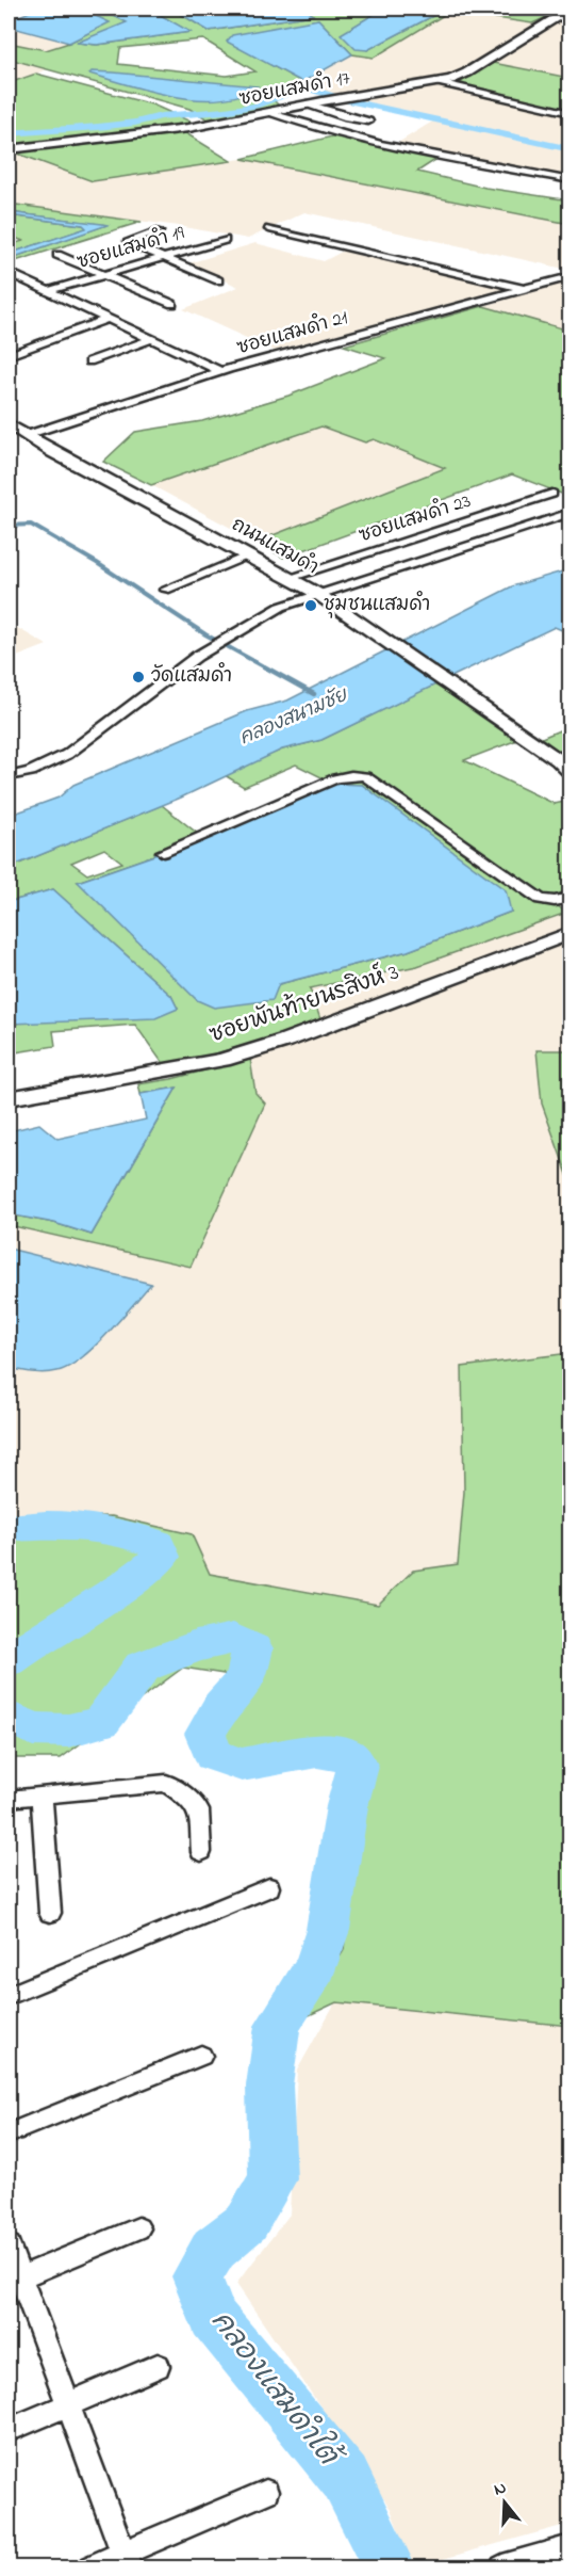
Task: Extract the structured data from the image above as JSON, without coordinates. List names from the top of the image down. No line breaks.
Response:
{"streets":{"street":["ซอยแสมดำ 17","ซอยแสมดำ 19","ซอยแสมดำ 21","ซอยแสมดำ 23","ถนนแสมดำ","ซอยพันท้ายนรสิงห์ 3"]},"crossings":[["ซอยแสมดำ 21","ถนนแสมดำ"],["ซอยแสมดำ 23","ถนนแสมดำ"]],"water":["คลองสนามชัย","คลองแสมดำใต้"],"places":["ชุมชนแสมดำ","วัดแสมดำ"],"north":"top"}
